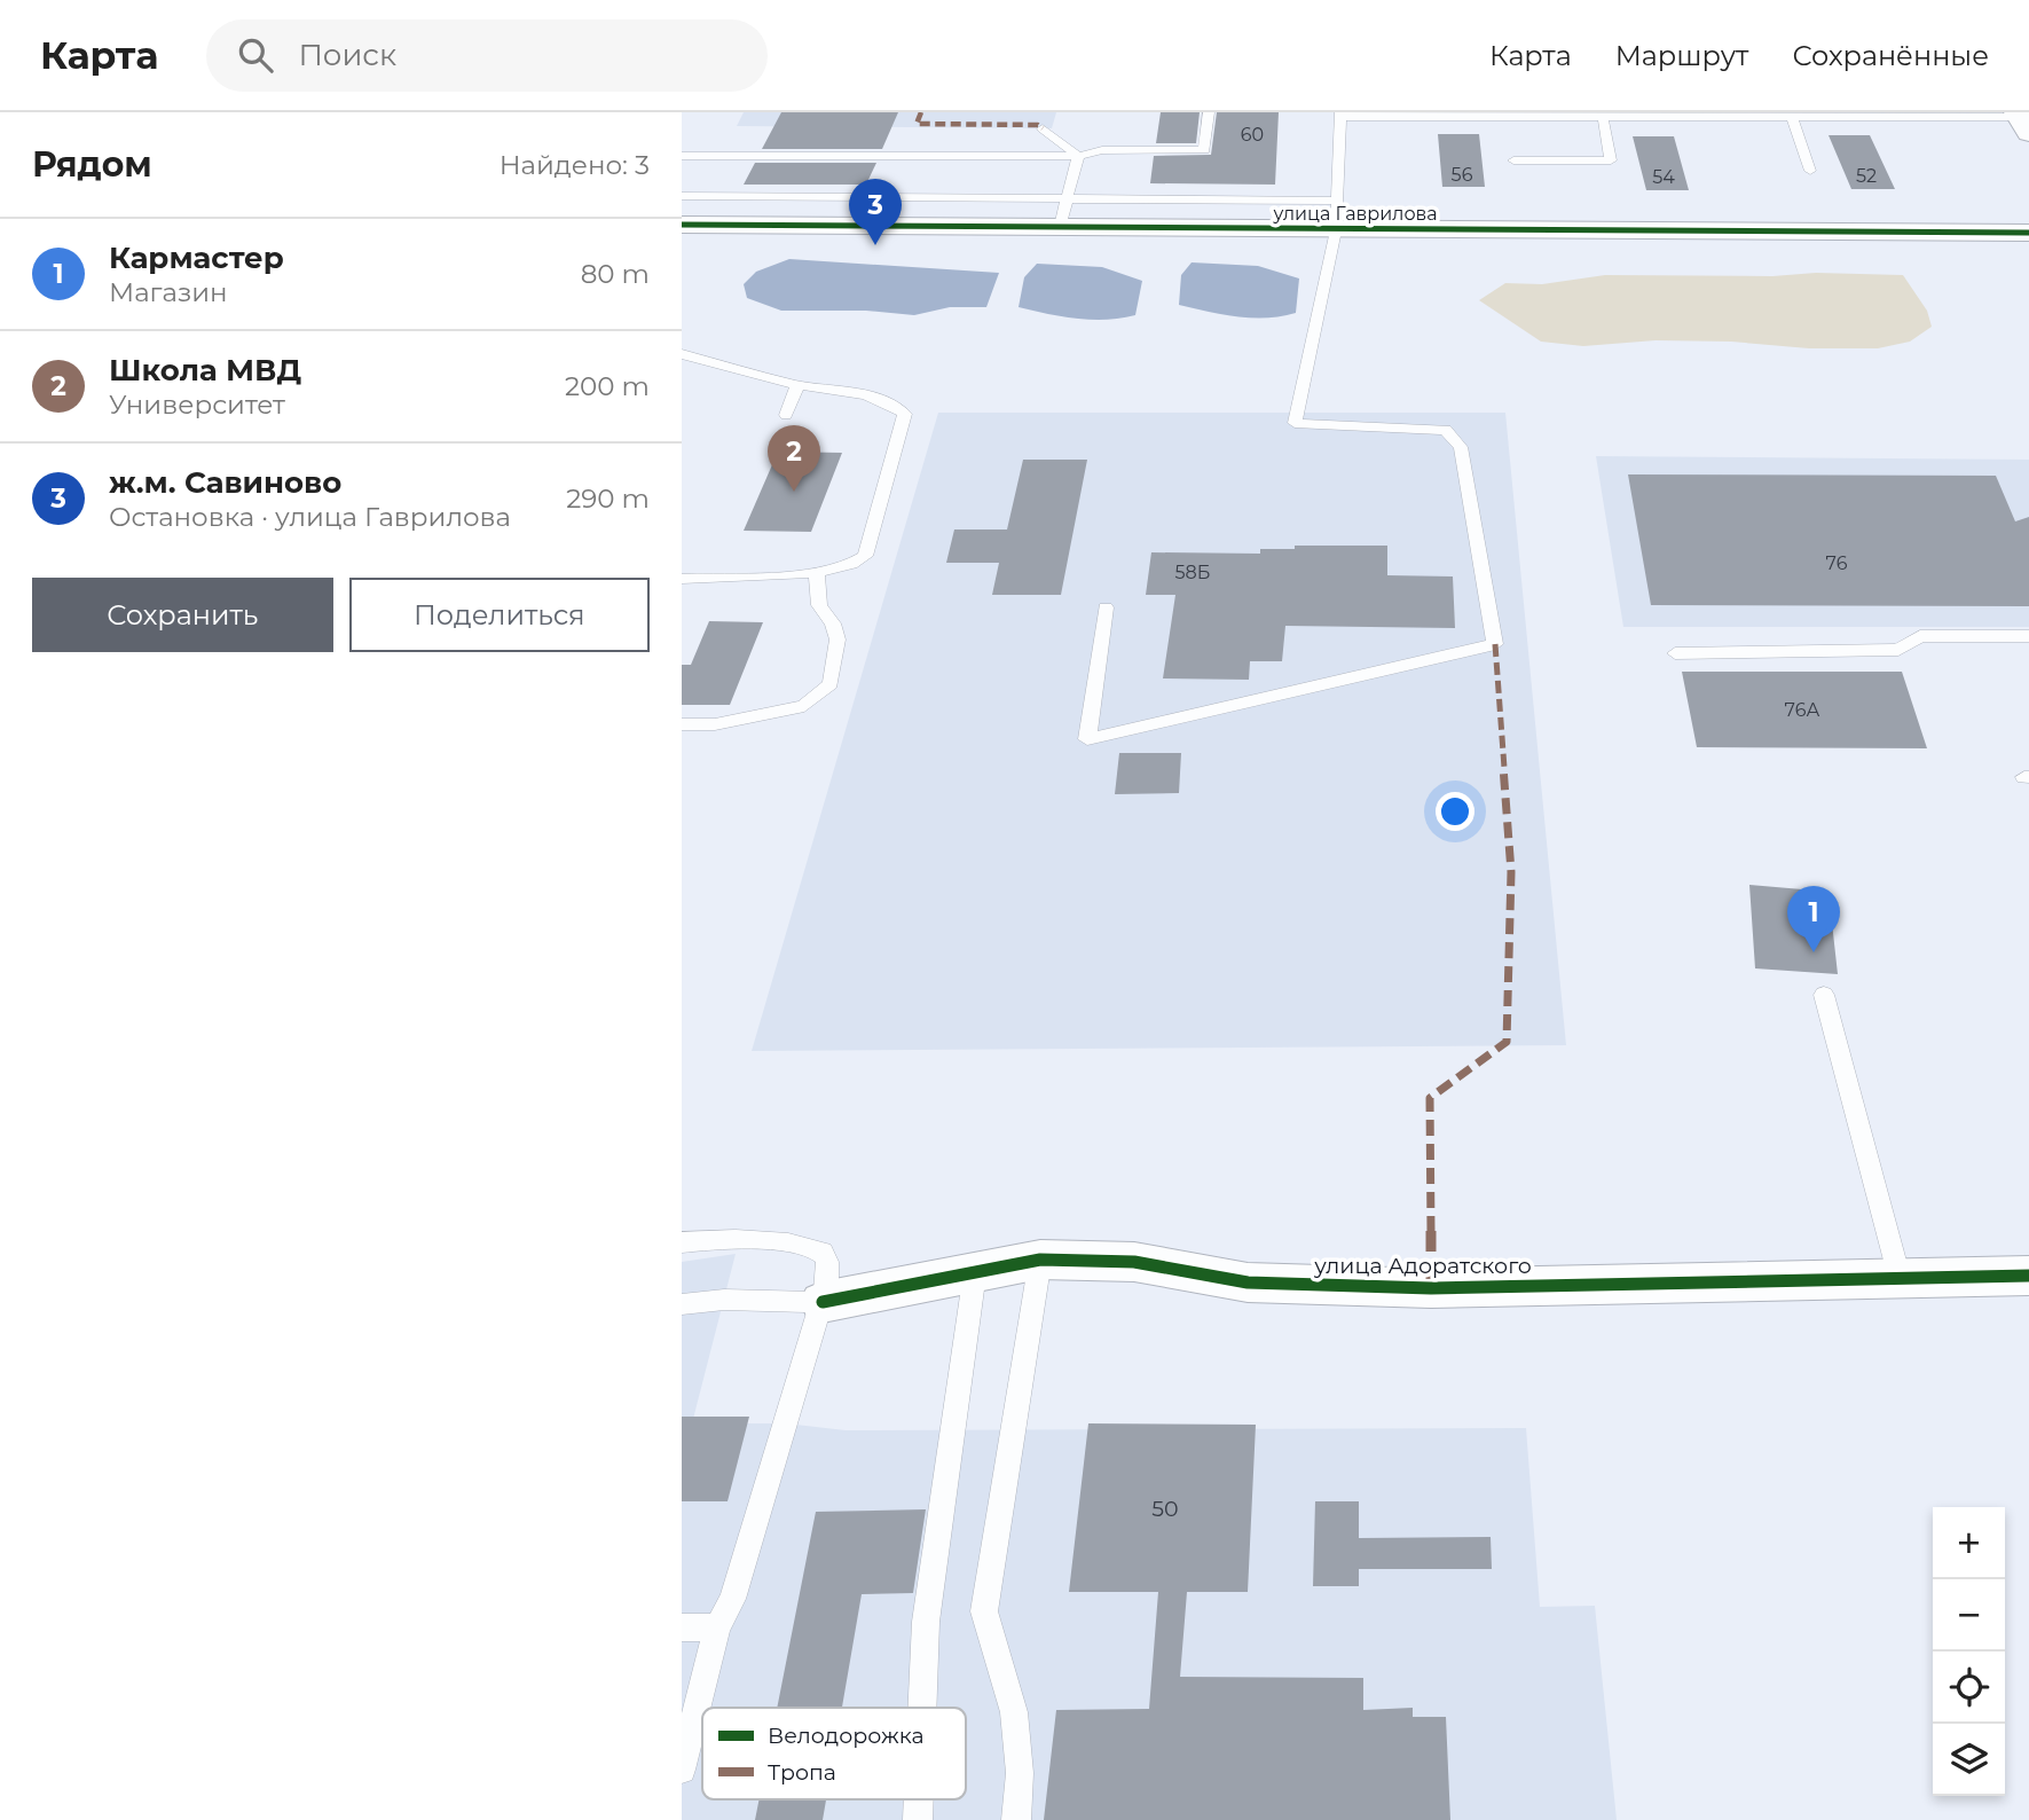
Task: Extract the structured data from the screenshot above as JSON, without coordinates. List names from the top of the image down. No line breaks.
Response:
{"streets":{"street":["улица Гаврилова","улица Адоратского"]},"house_numbers":["60","56","52","54","76","58Б","76А","50"],"legend":["Велодорожка","Тропа"],"page":{"header":"Карта","search":"Поиск","nav":["Карта","Маршрут","Сохранённые"],"heading":["Рядом","Найдено: 3"],"pins":["3","2","1"],"list":[{"mark":"1","name":"Кармастер","note":"Магазин","value":"80 m"},{"mark":"2","name":"Школа МВД","note":"Университет","value":"200 m"},{"mark":"3","name":"ж.м. Савиново","note":"Остановка · улица Гаврилова","value":"290 m"}],"buttons":["Сохранить","Поделиться"],"map_buttons":["+","−"]}}
